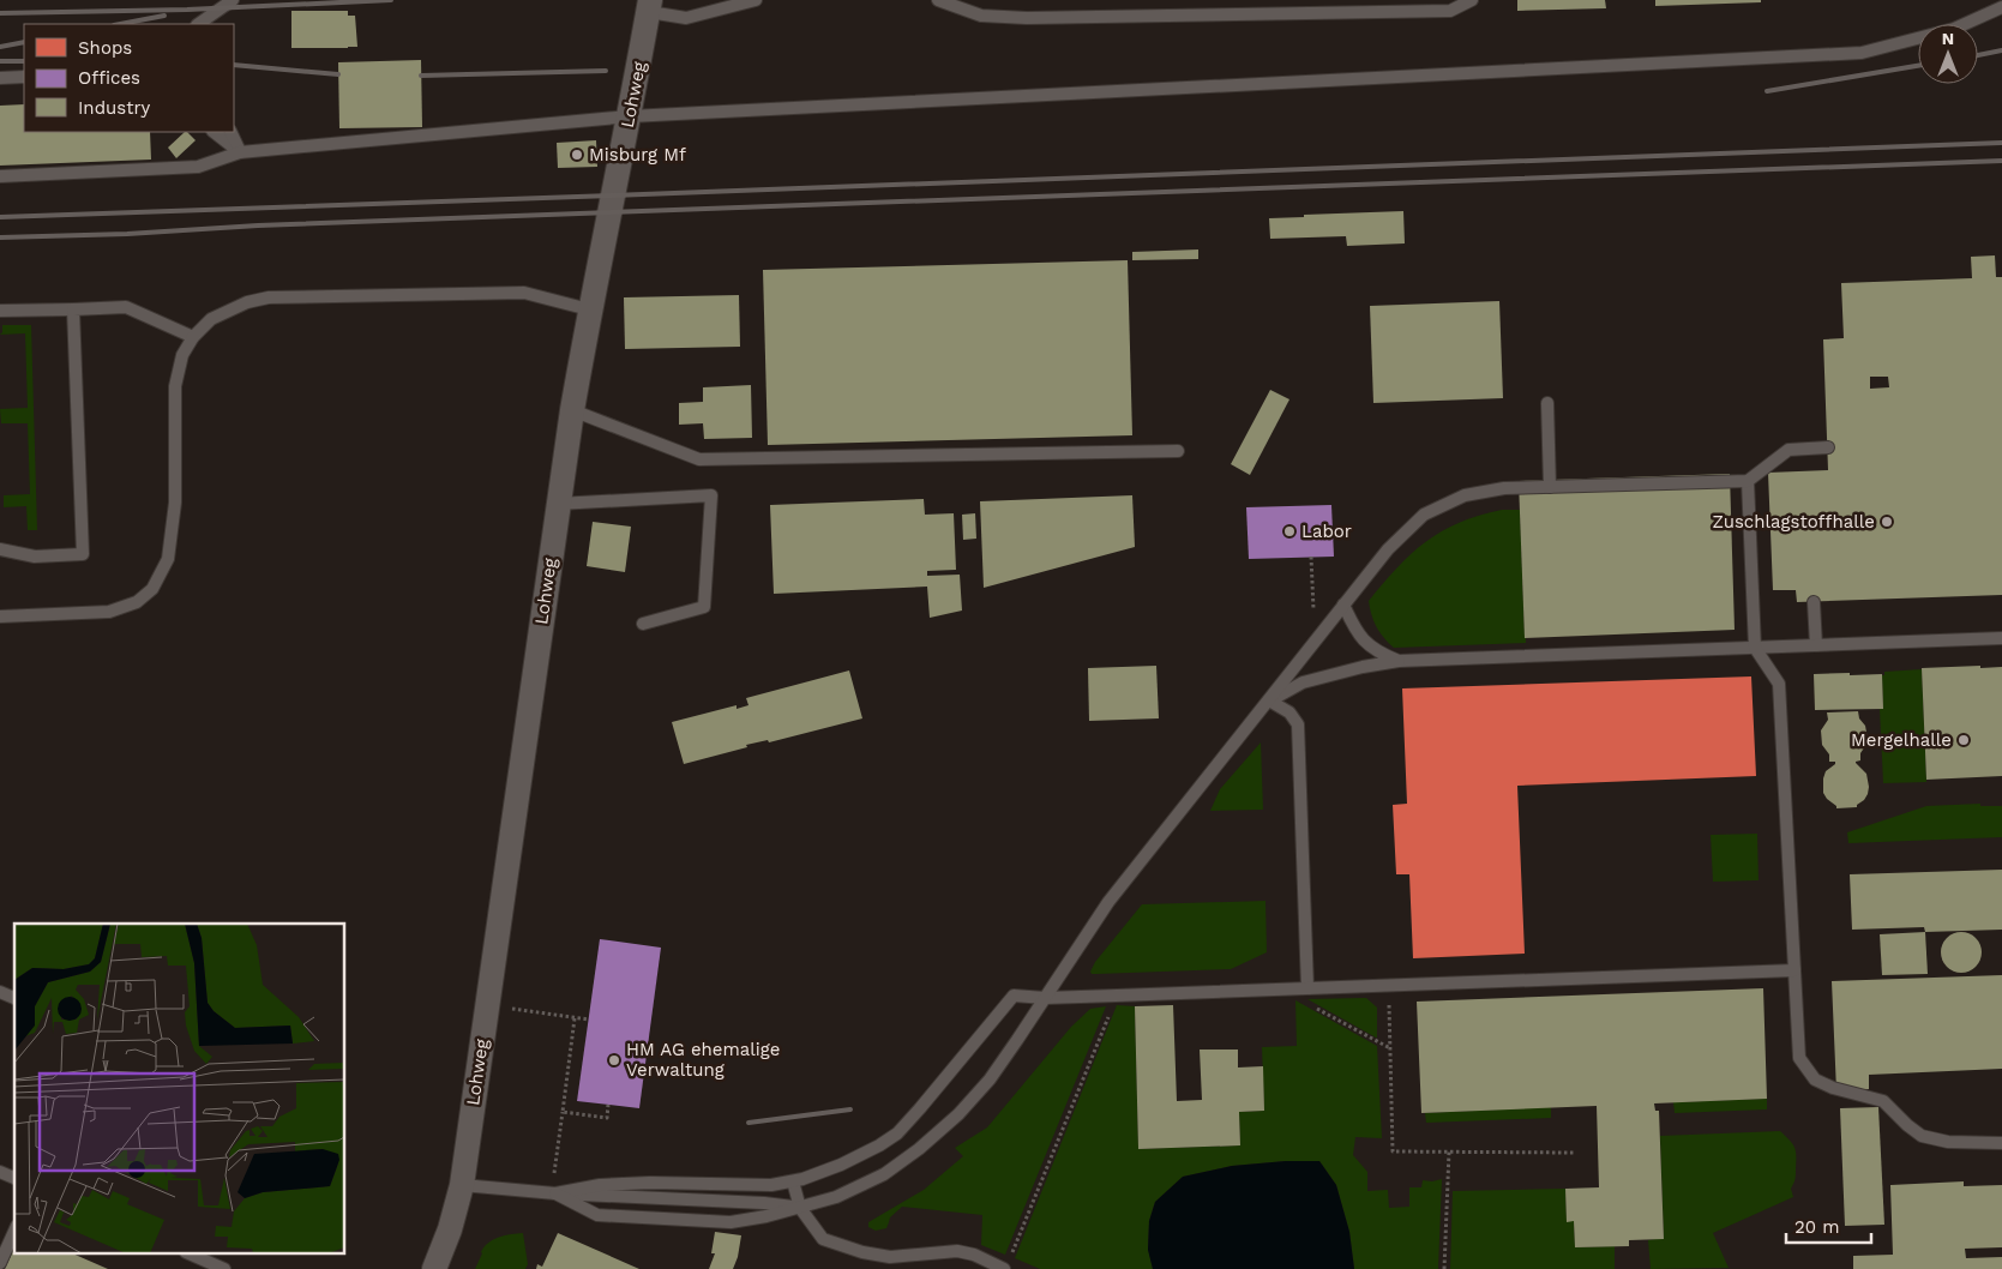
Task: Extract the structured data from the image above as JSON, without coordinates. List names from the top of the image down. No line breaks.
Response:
{"streets":{"street":["Lohweg"]},"places":["Misburg Mf","Zuschlagstoffhalle","Labor","Mergelhalle","HM AG ehemalige Verwaltung"],"legend":["Shops","Offices","Industry"],"scale_bar":"20 m","north":"top"}
